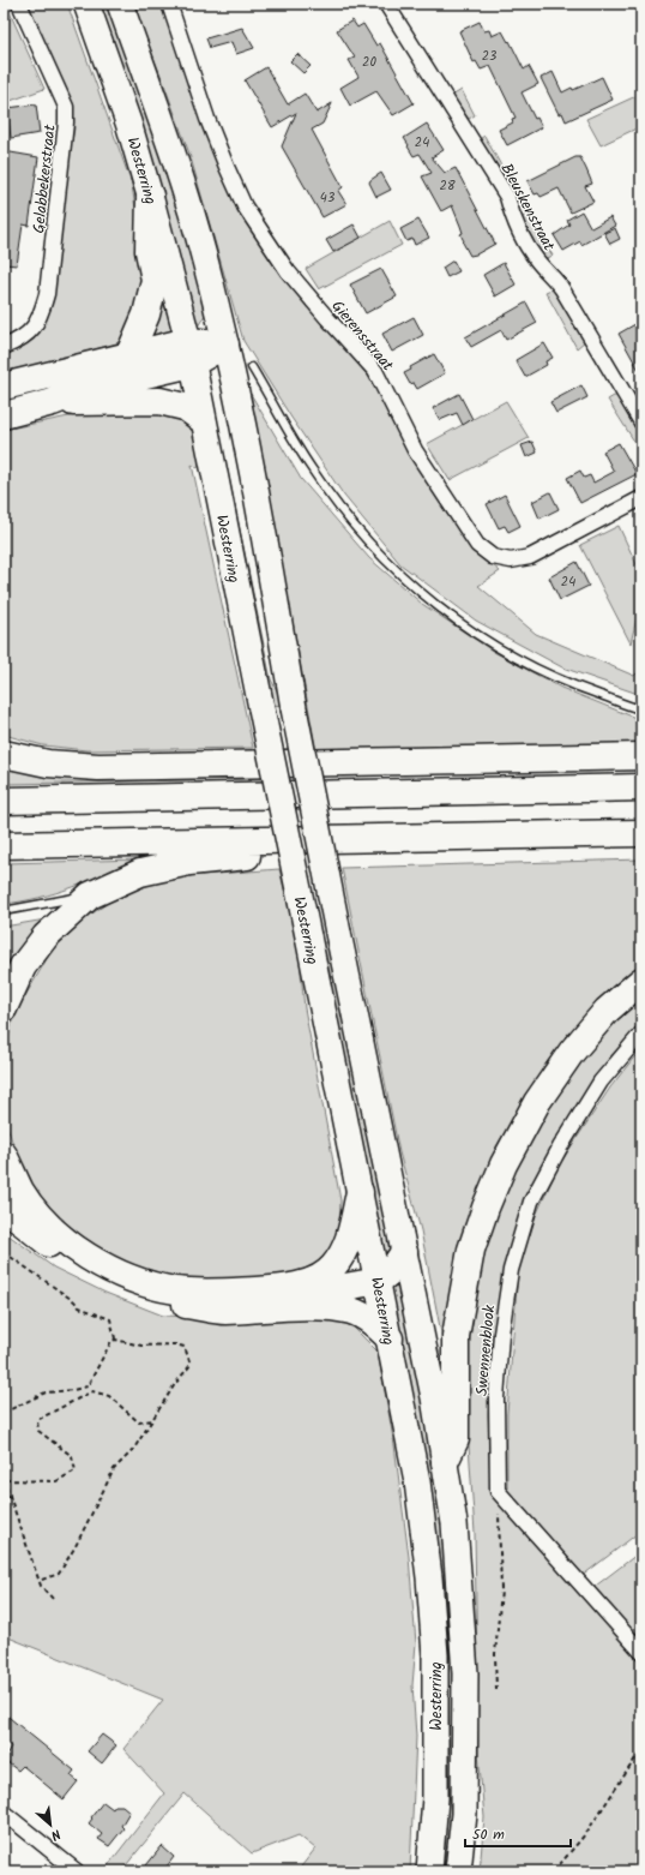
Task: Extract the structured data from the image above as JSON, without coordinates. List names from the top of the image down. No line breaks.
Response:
{"streets":{"highway":["Westerring"],"street":["Gelabbekerstraat","Bleuskenstraat","Gierensstraat","Swennenblook"]},"house_numbers":["23","20","24","28","43","24"],"scale_bar":"50 m","north":"bottom right"}
